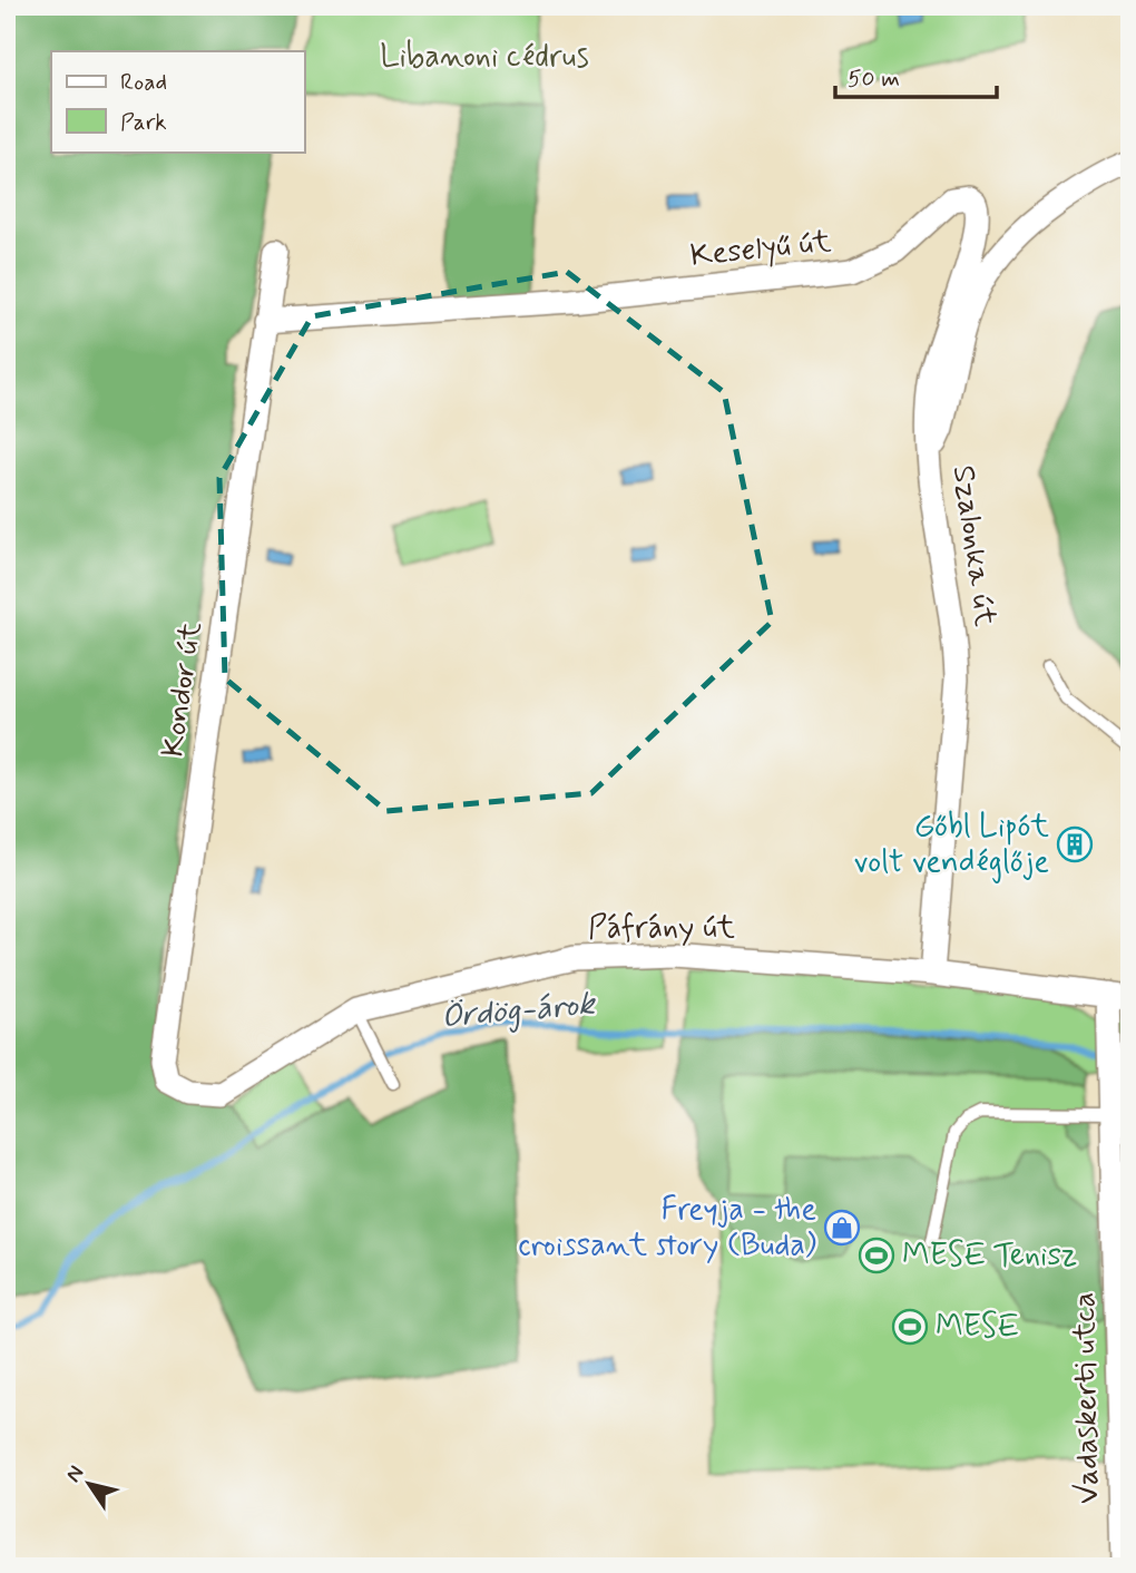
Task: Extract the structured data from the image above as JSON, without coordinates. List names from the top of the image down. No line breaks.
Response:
{"streets":{"street":["Keselyű út","Szalonka út","Kondor út","Páfrány út","Vadaskerti utca"]},"crossings":[["Keselyű út","Szalonka út"],["Keselyű út","Kondor út"],["Szalonka út","Páfrány út"],["Kondor út","Páfrány út"],["Páfrány út","Vadaskerti utca"]],"water":["Ördög-árok"],"parks":["Libanoni cédrus"],"places":{"building":["Gőbl Lipót volt vendéglője"],"shop":["Freyja - the croissant story (Buda)"],"sports":["MESE Tenisz","MESE"]},"legend":["Road","Park"],"scale_bar":"50 m","north":"top left"}
